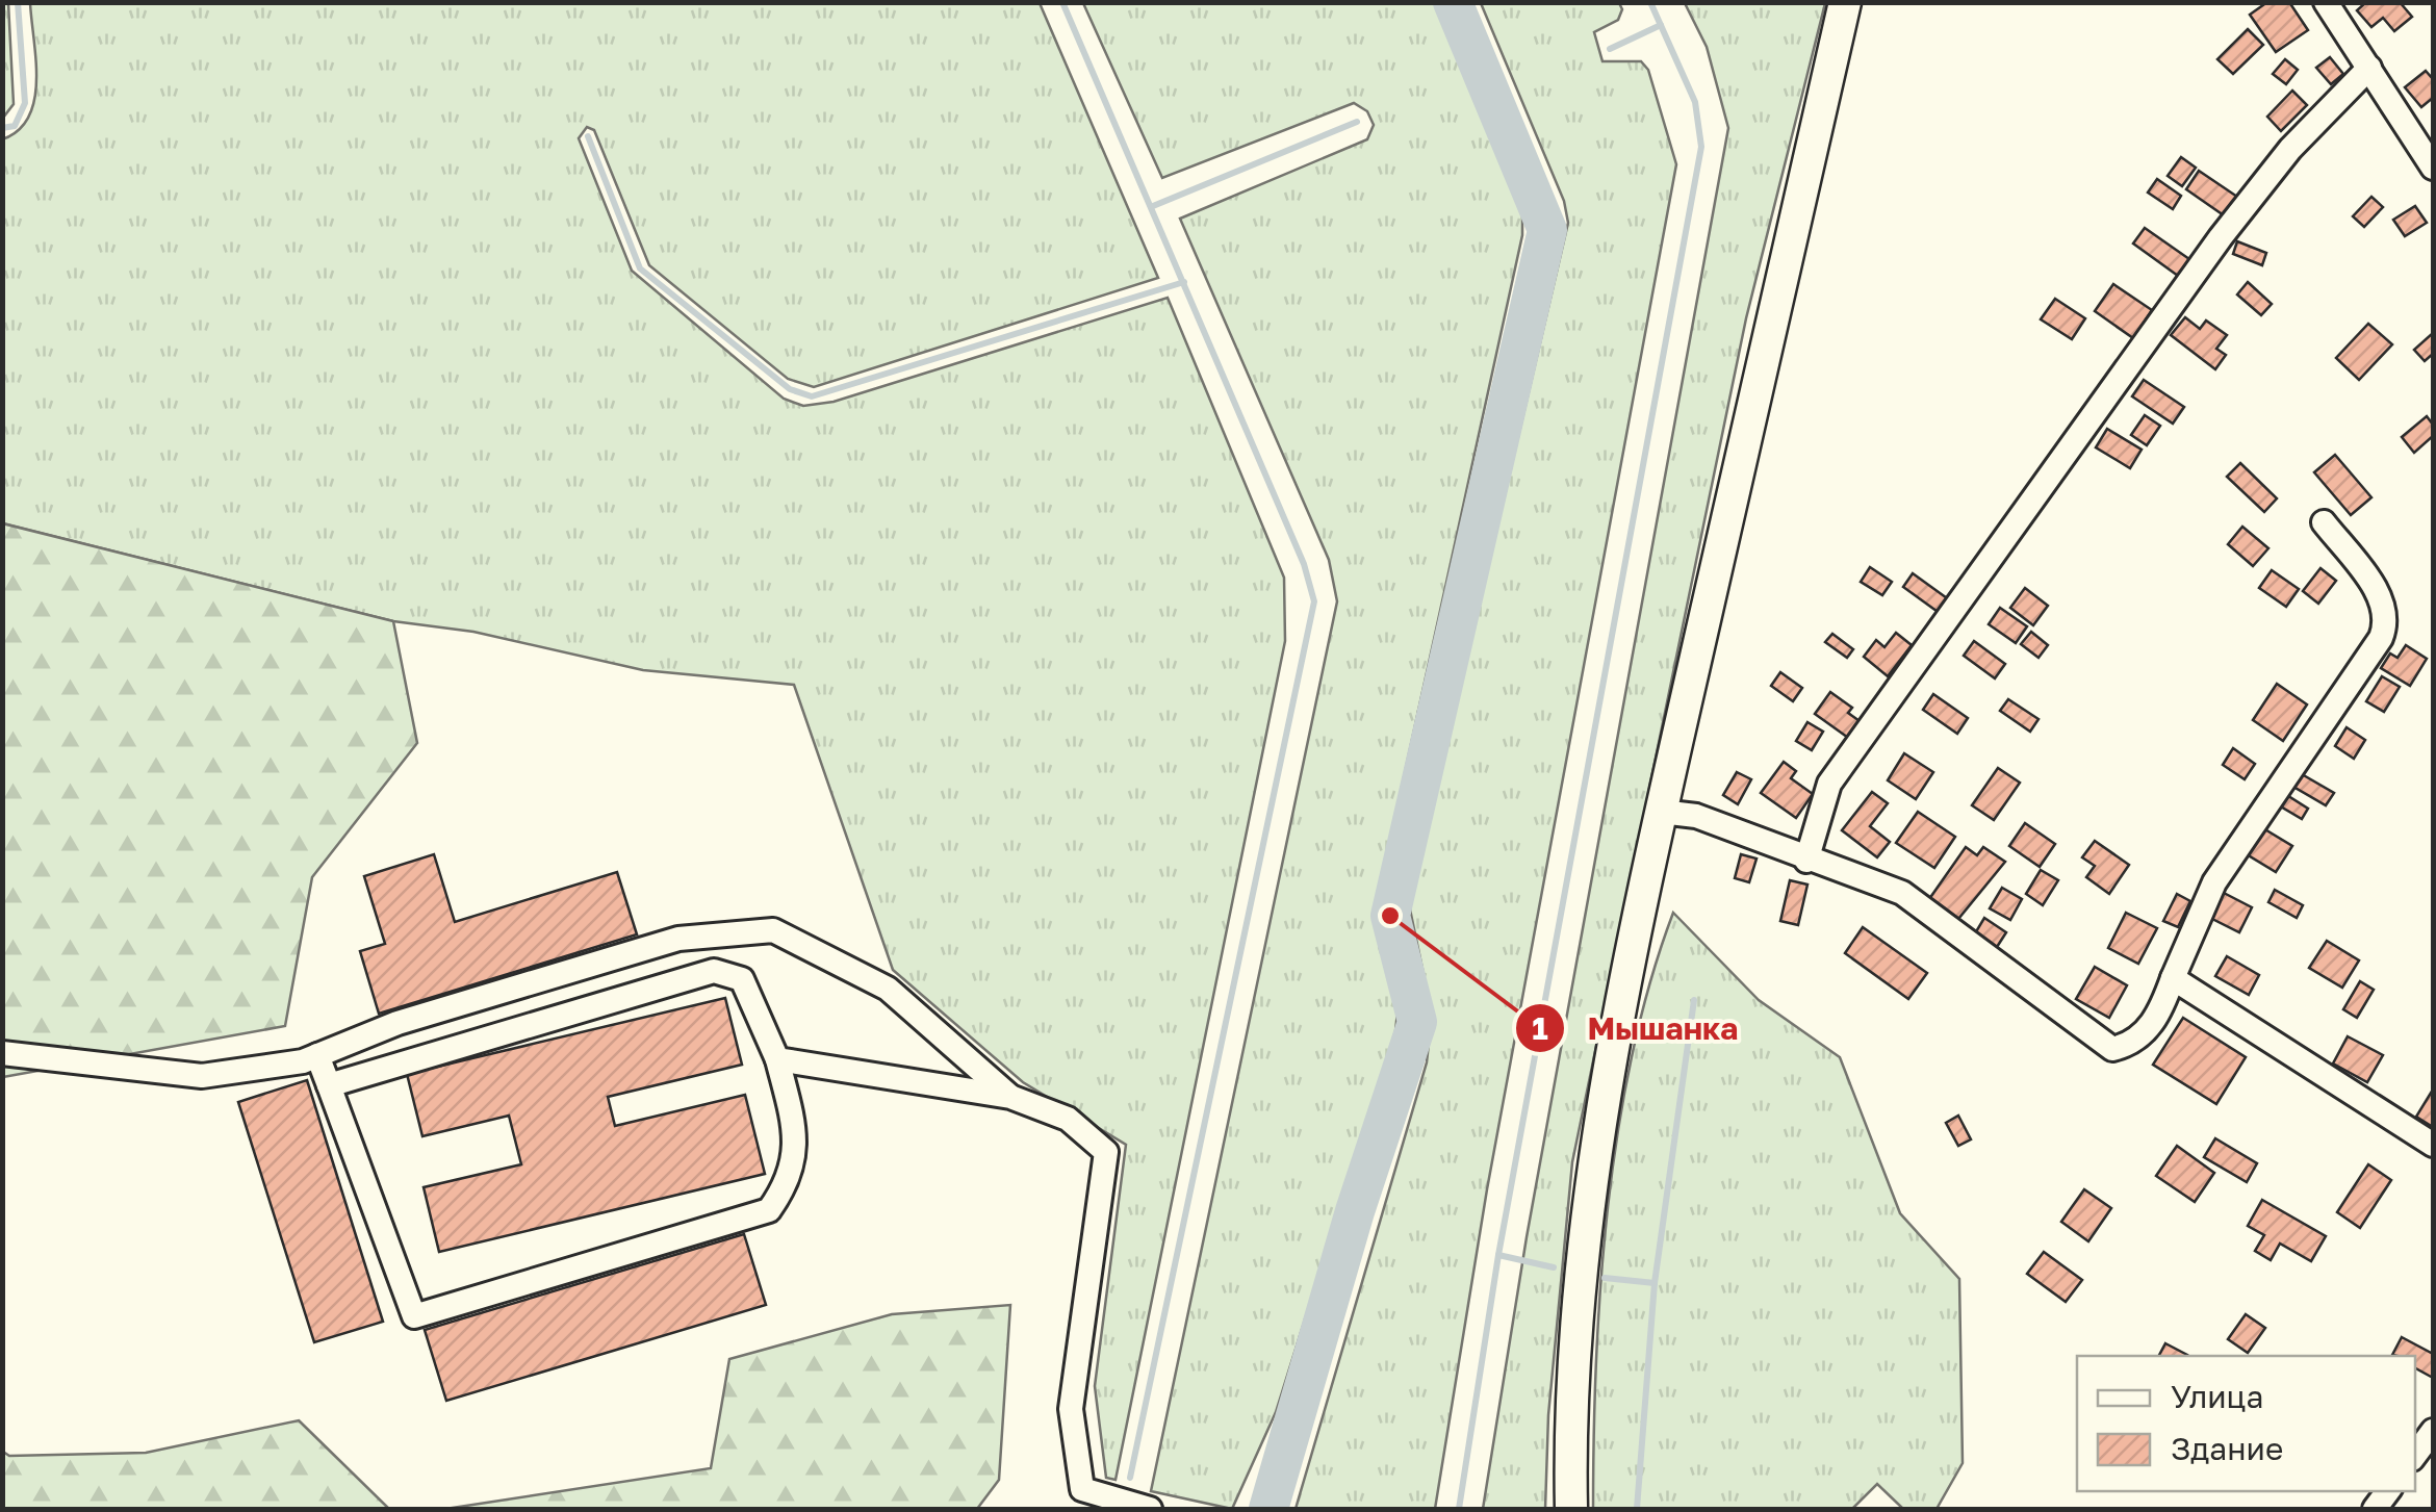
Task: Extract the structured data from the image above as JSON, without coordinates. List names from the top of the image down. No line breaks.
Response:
{"places":["Мышанка"],"legend":["Улица","Здание"]}
